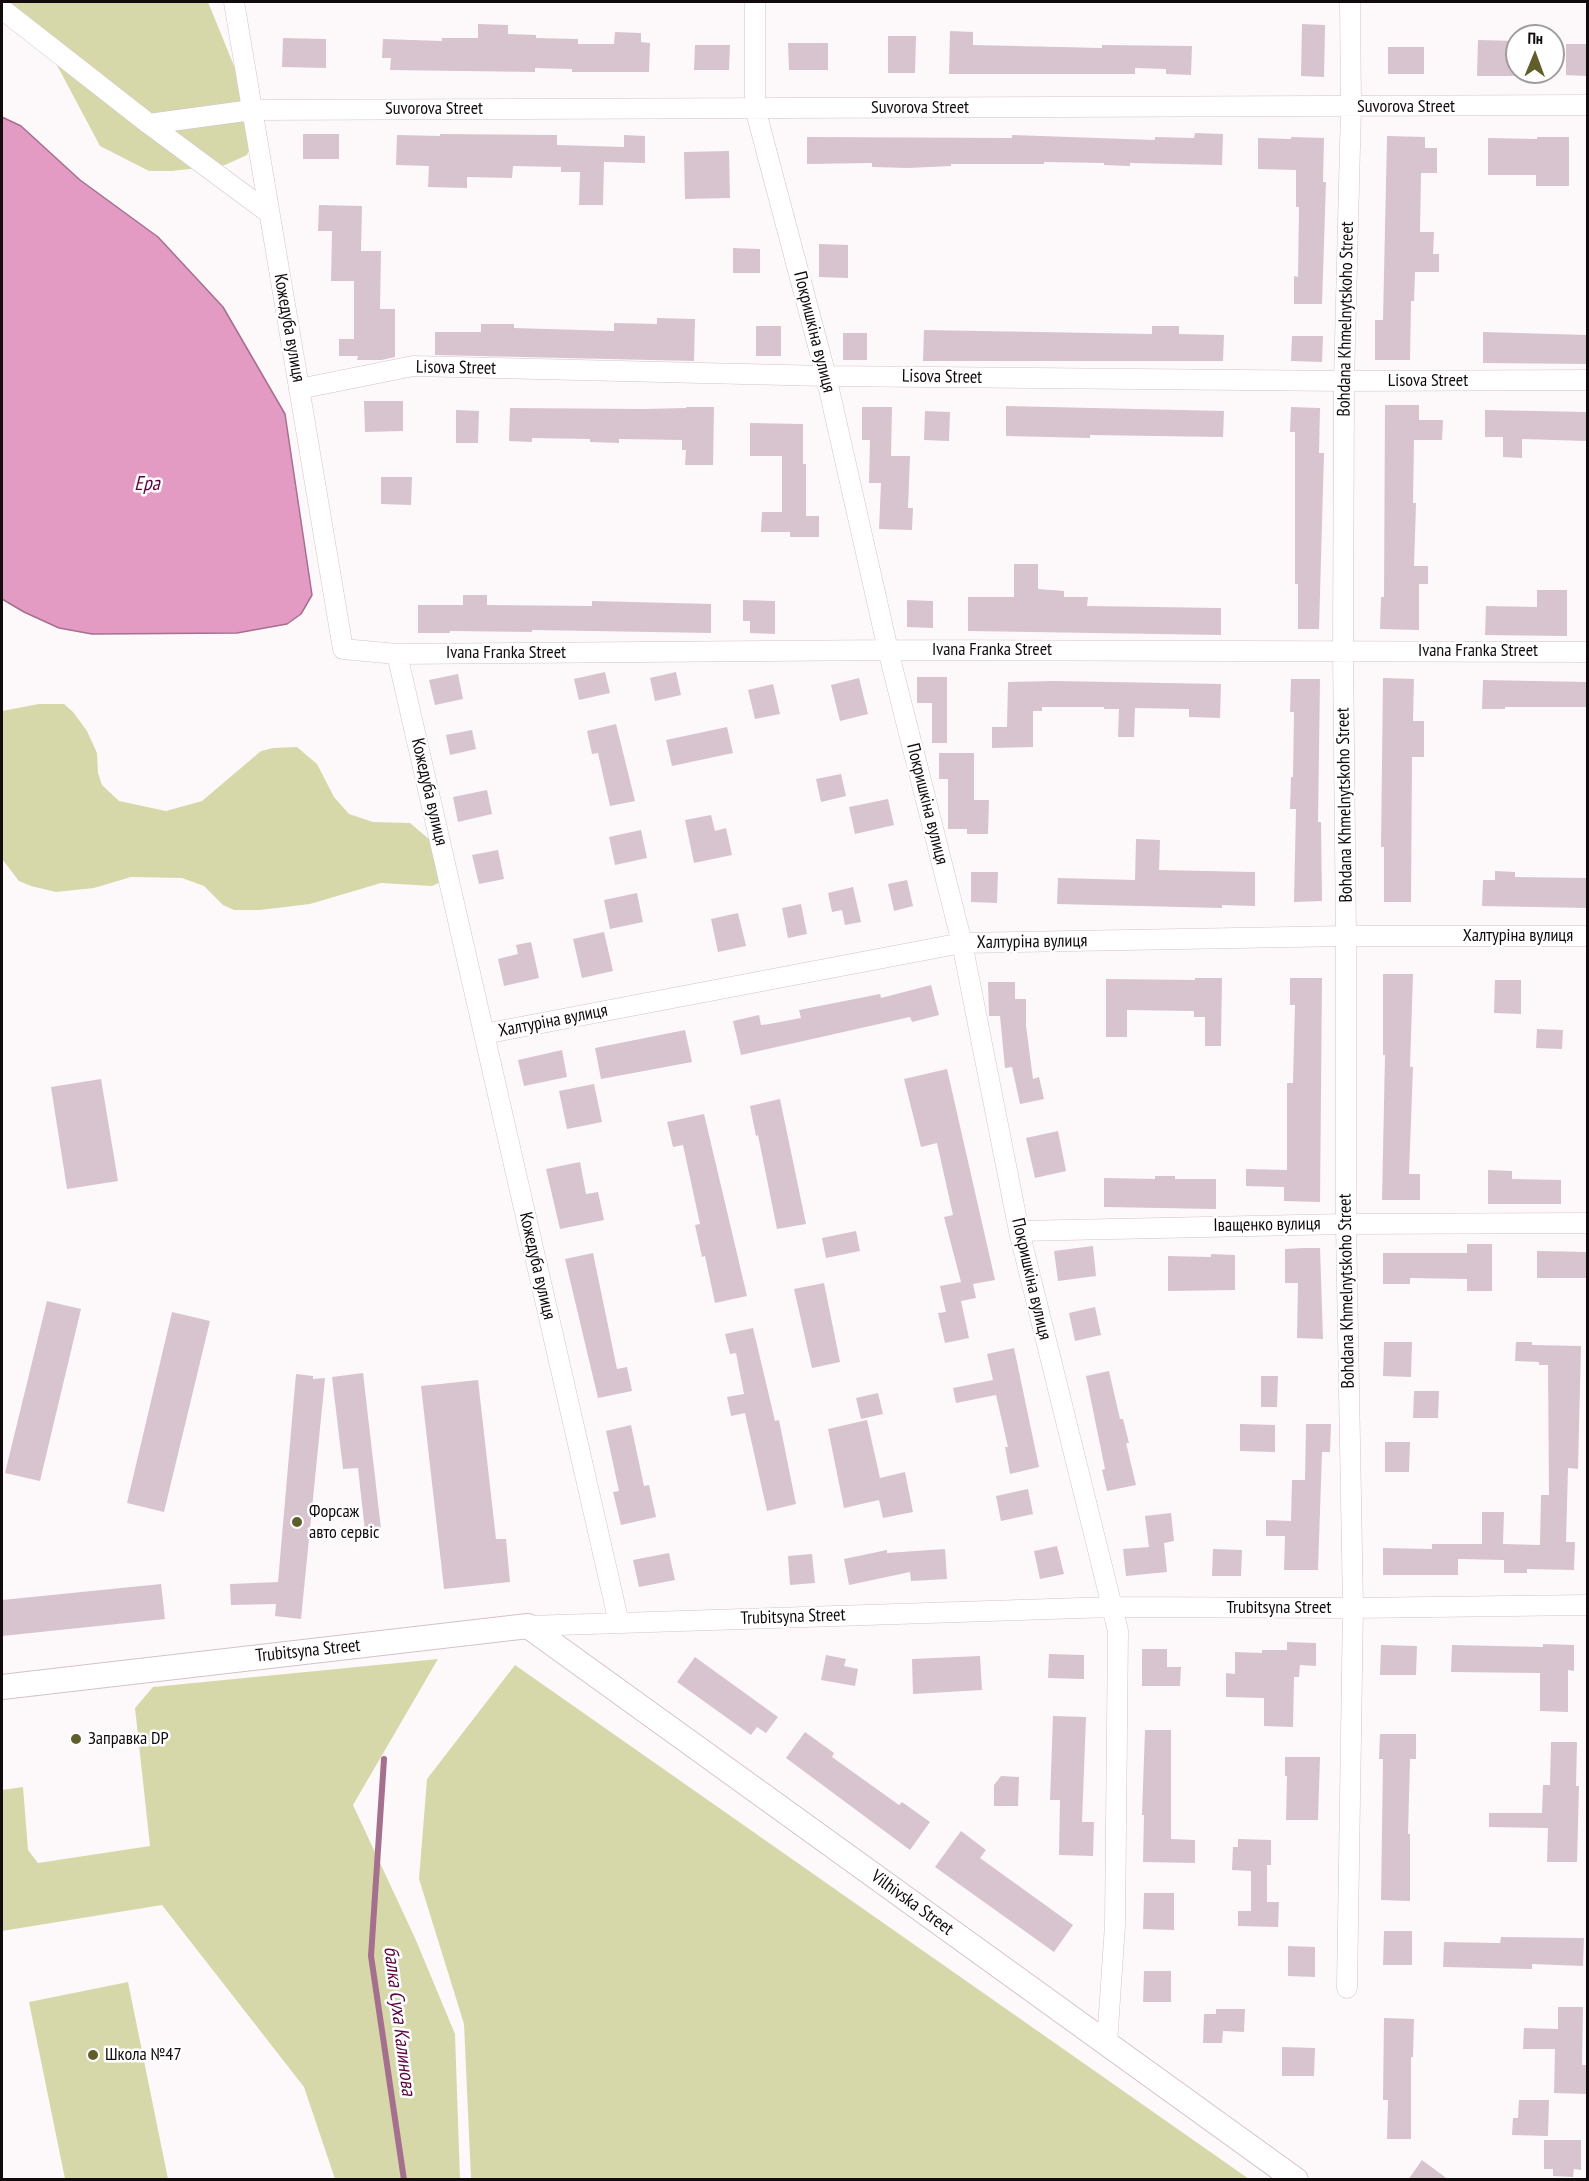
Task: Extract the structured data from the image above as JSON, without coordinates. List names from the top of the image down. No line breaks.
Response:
{"streets":{"street":["Suvorova Street","Bohdana Khmelnytskoho Street","Кожедуба вулиця","Покришкіна вулиця","Lisova Street","Ivana Franka Street","Халтуріна вулиця","Іващенко вулиця","Trubitsyna Street","Vilhivska Street"]},"crossings":[["Suvorova Street","Bohdana Khmelnytskoho Street"],["Suvorova Street","Кожедуба вулиця"],["Suvorova Street","Покришкіна вулиця"],["Bohdana Khmelnytskoho Street","Lisova Street"],["Bohdana Khmelnytskoho Street","Ivana Franka Street"],["Bohdana Khmelnytskoho Street","Халтуріна вулиця"],["Bohdana Khmelnytskoho Street","Іващенко вулиця"],["Bohdana Khmelnytskoho Street","Trubitsyna Street"],["Кожедуба вулиця","Lisova Street"],["Кожедуба вулиця","Ivana Franka Street"],["Кожедуба вулиця","Халтуріна вулиця"],["Кожедуба вулиця","Trubitsyna Street"],["Покришкіна вулиця","Lisova Street"],["Покришкіна вулиця","Ivana Franka Street"],["Покришкіна вулиця","Халтуріна вулиця"],["Покришкіна вулиця","Іващенко вулиця"],["Покришкіна вулиця","Trubitsyna Street"],["Покришкіна вулиця","Vilhivska Street"],["Trubitsyna Street","Vilhivska Street"]],"water":["Ера","балка Суха Калинова"],"places":["Форсаж авто сервіс","Заправка DP","Школа №47"],"north":"top"}
